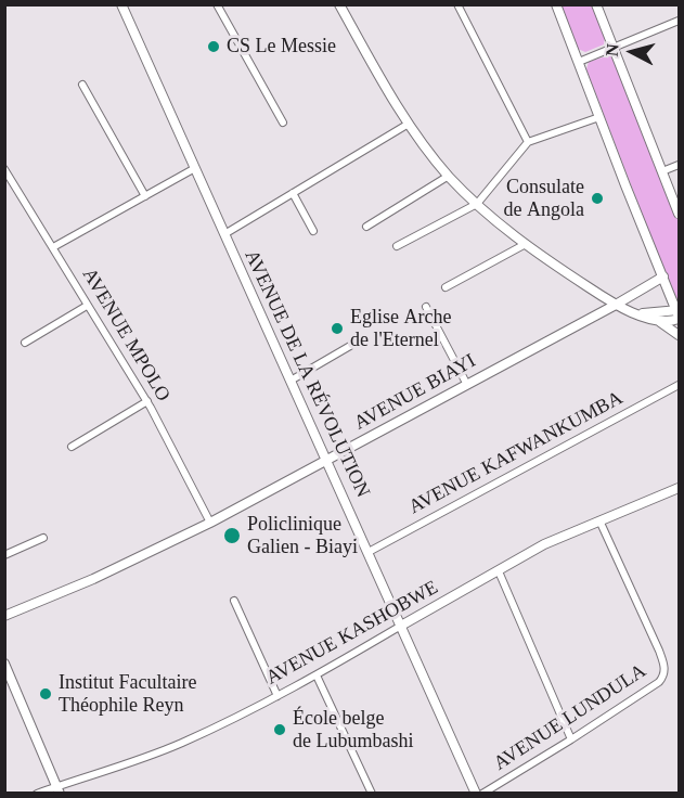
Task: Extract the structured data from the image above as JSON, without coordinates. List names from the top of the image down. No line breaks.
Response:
{"streets":{"street":["AVENUE MPOLO","AVENUE DE LA RÉVOLUTION","AVENUE BIAYI","AVENUE KAFWANKUMBA","AVENUE KASHOBWE","AVENUE LUNDULA"]},"crossings":[["AVENUE MPOLO","AVENUE BIAYI"],["AVENUE DE LA RÉVOLUTION","AVENUE BIAYI"],["AVENUE DE LA RÉVOLUTION","AVENUE KAFWANKUMBA"],["AVENUE DE LA RÉVOLUTION","AVENUE KASHOBWE"],["AVENUE KASHOBWE","AVENUE LUNDULA"]],"places":["CS Le Messie","Consulate de Angola","Eglise Arche de l'Eternel","Policlinique Galien - Biayi","Institut Facultaire Théophile Reyn","École belge de Lubumbashi"],"north":"left"}
